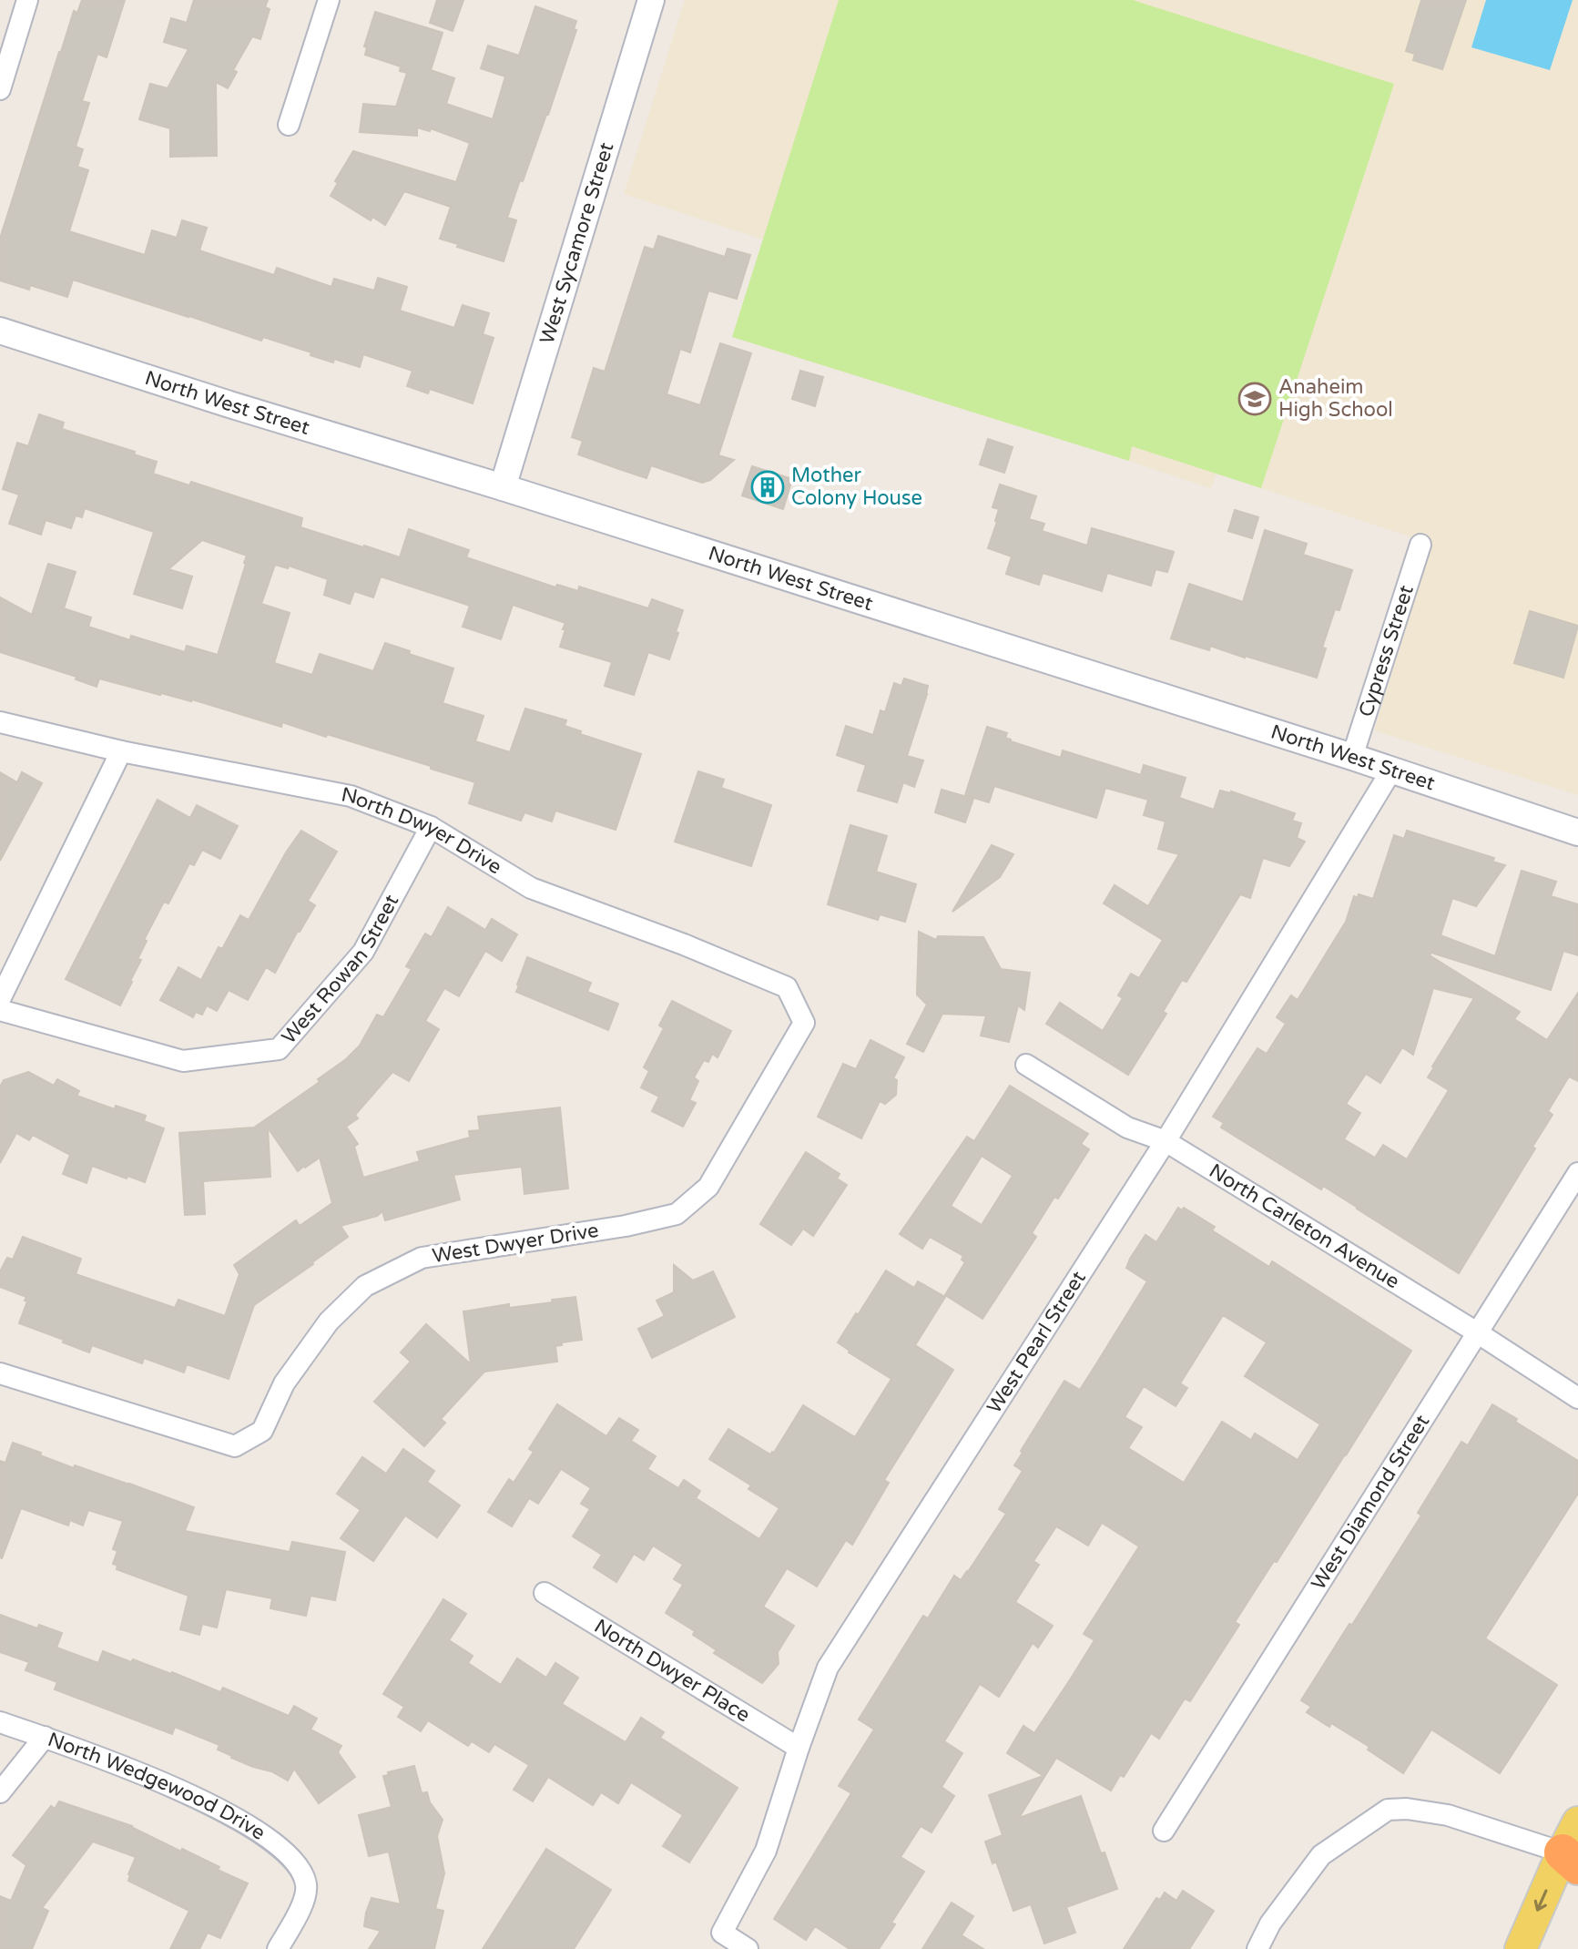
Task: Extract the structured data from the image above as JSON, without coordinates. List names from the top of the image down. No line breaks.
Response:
{"streets":{"street":["West Sycamore Street","North West Street","Cypress Street","North Dwyer Drive","West Rowan Street","North Carleton Avenue","West Dwyer Drive","West Pearl Street","West Diamond Street","North Dwyer Place","North Wedgewood Drive"]},"crossings":[["West Sycamore Street","North West Street"],["North West Street","Cypress Street"],["North West Street","West Pearl Street"],["North Dwyer Drive","West Rowan Street"],["North Dwyer Drive","West Dwyer Drive"],["North Carleton Avenue","West Pearl Street"],["North Carleton Avenue","West Diamond Street"],["West Pearl Street","North Dwyer Place"]],"places":{"school or university":["Anaheim High School"],"building":["Mother Colony House"]}}
